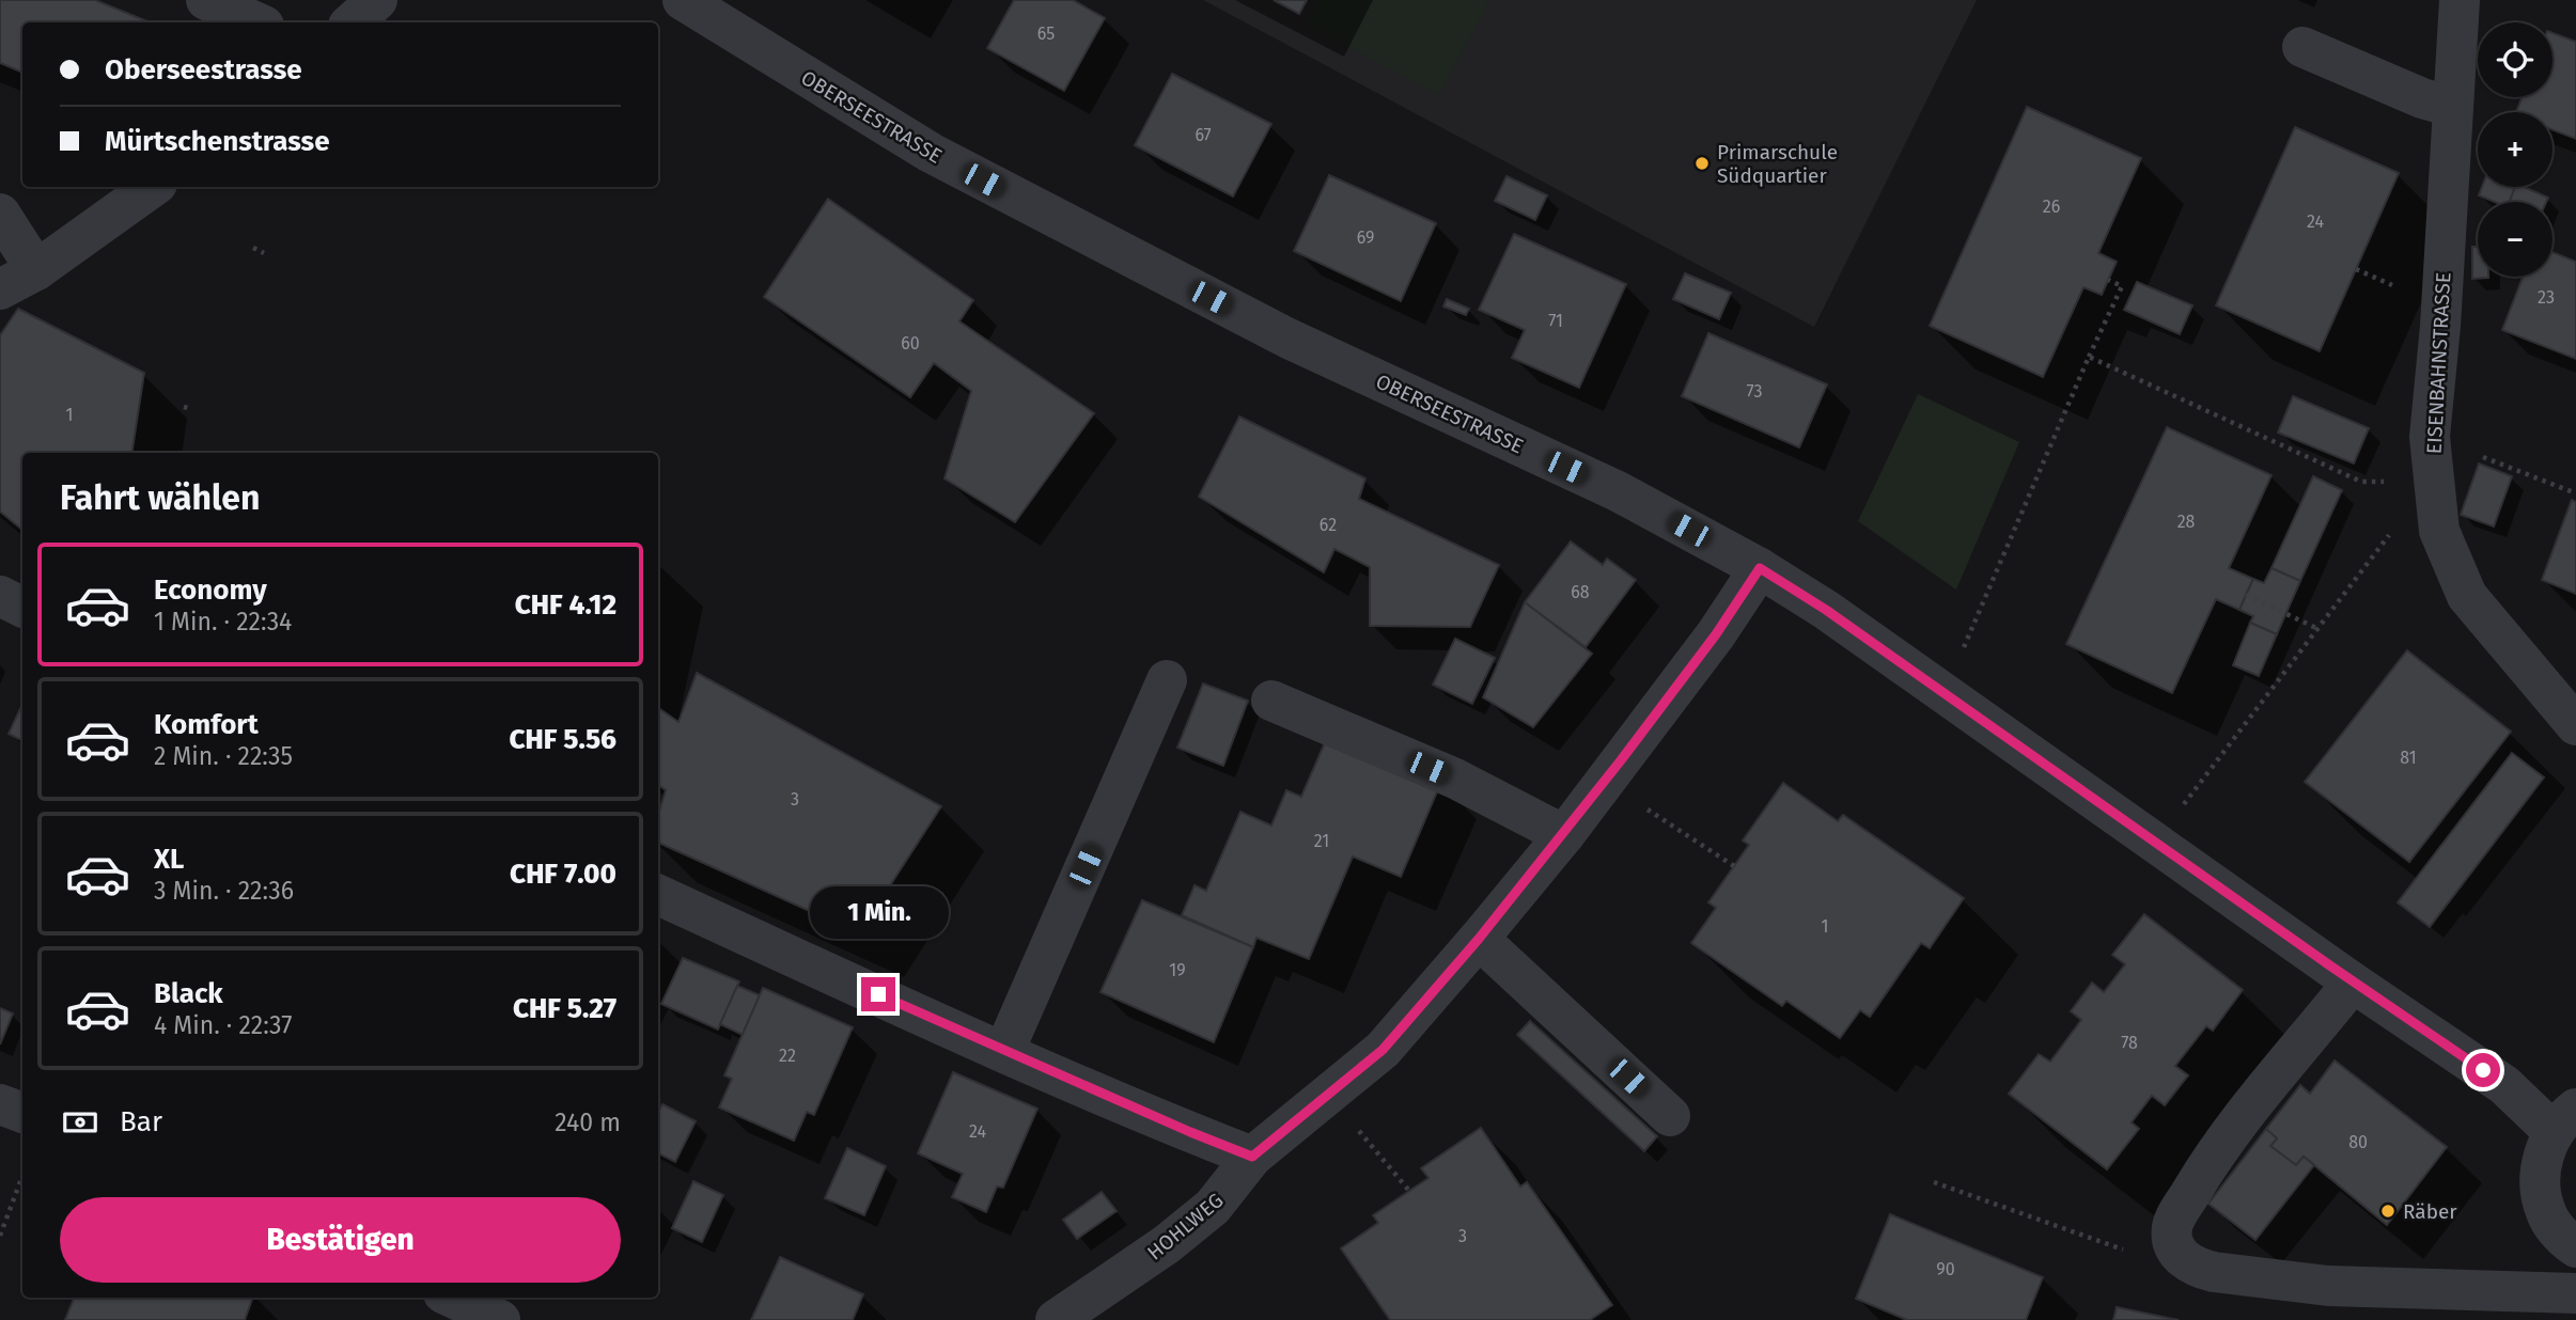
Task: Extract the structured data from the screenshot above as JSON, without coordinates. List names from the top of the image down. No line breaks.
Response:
{"streets":{"street":["OBERSEESTRASSE","EISENBAHNSTRASSE","HOHLWEG"]},"crossings":[["OBERSEESTRASSE","HOHLWEG"]],"places":["Primarschule Südquartier","Räber"],"house_numbers":["65","67","26","24","69","23","71","60","73","1","28","62","68","81","3","21","1","19","78","22","24","80","3","90"],"page":{"map_buttons":["+","−"],"banner":["Oberseestrasse","Mürtschenstrasse"],"heading":"Fahrt wählen","list":[{"name":"Economy","note":"1 Min. · 22:34","value":"CHF 4.12"},{"name":"Komfort","note":"2 Min. · 22:35","value":"CHF 5.56"},{"name":"XL","note":"3 Min. · 22:36","value":"CHF 7.00"},{"name":"Black","note":"4 Min. · 22:37","value":"CHF 5.27"}],"bubble":"1 Min.","pay":["Bar","240 m"],"buttons":"Bestätigen"}}
